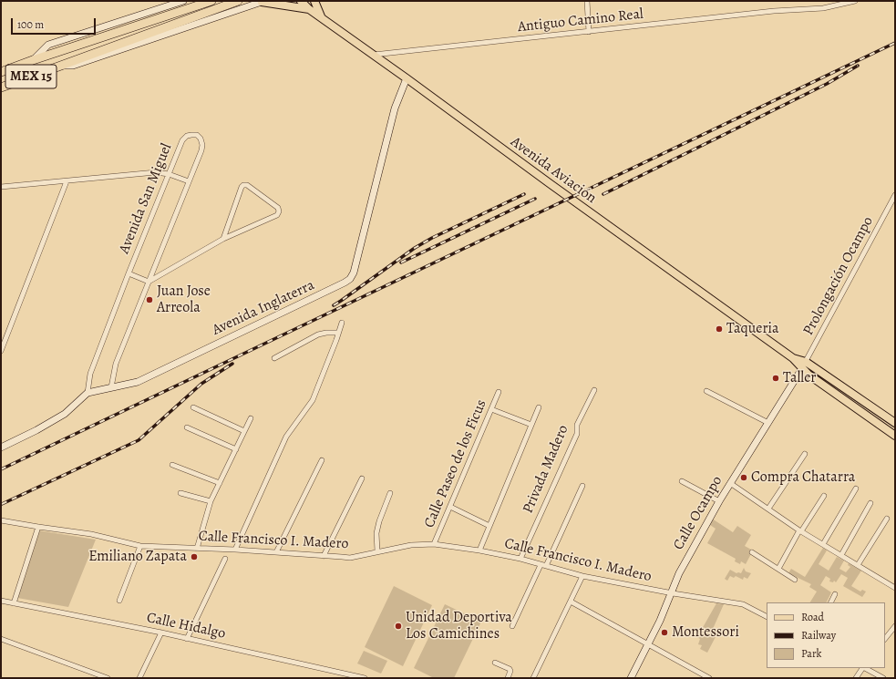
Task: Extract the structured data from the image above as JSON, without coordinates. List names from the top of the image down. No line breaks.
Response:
{"streets":{"highway":["MEX 15"],"main road":["Avenida Aviación"],"street":["Antiguo Camino Real","Avenida San Miguel","Prolongación Ocampo","Avenida Inglaterra","Calle Paseo de los Ficus","Privada Madero","Calle Ocampo","Calle Francisco I. Madero","Calle Hidalgo"]},"crossings":[["Antiguo Camino Real","Avenida Aviación"],["Avenida Aviación","Prolongación Ocampo"],["Avenida Aviación","Avenida Inglaterra"],["Avenida Aviación","Calle Ocampo"],["Avenida San Miguel","Avenida Inglaterra"],["Prolongación Ocampo","Calle Ocampo"],["Calle Paseo de los Ficus","Calle Francisco I. Madero"],["Privada Madero","Calle Francisco I. Madero"],["Calle Ocampo","Calle Francisco I. Madero"]],"places":["Juan Jose Arreola","Taqueria","Taller","Compra Chatarra","Emiliano Zapata","Unidad Deportiva Los Camichines","Montessori"],"legend":["Road","Railway","Park"],"scale_bar":"100 m"}
